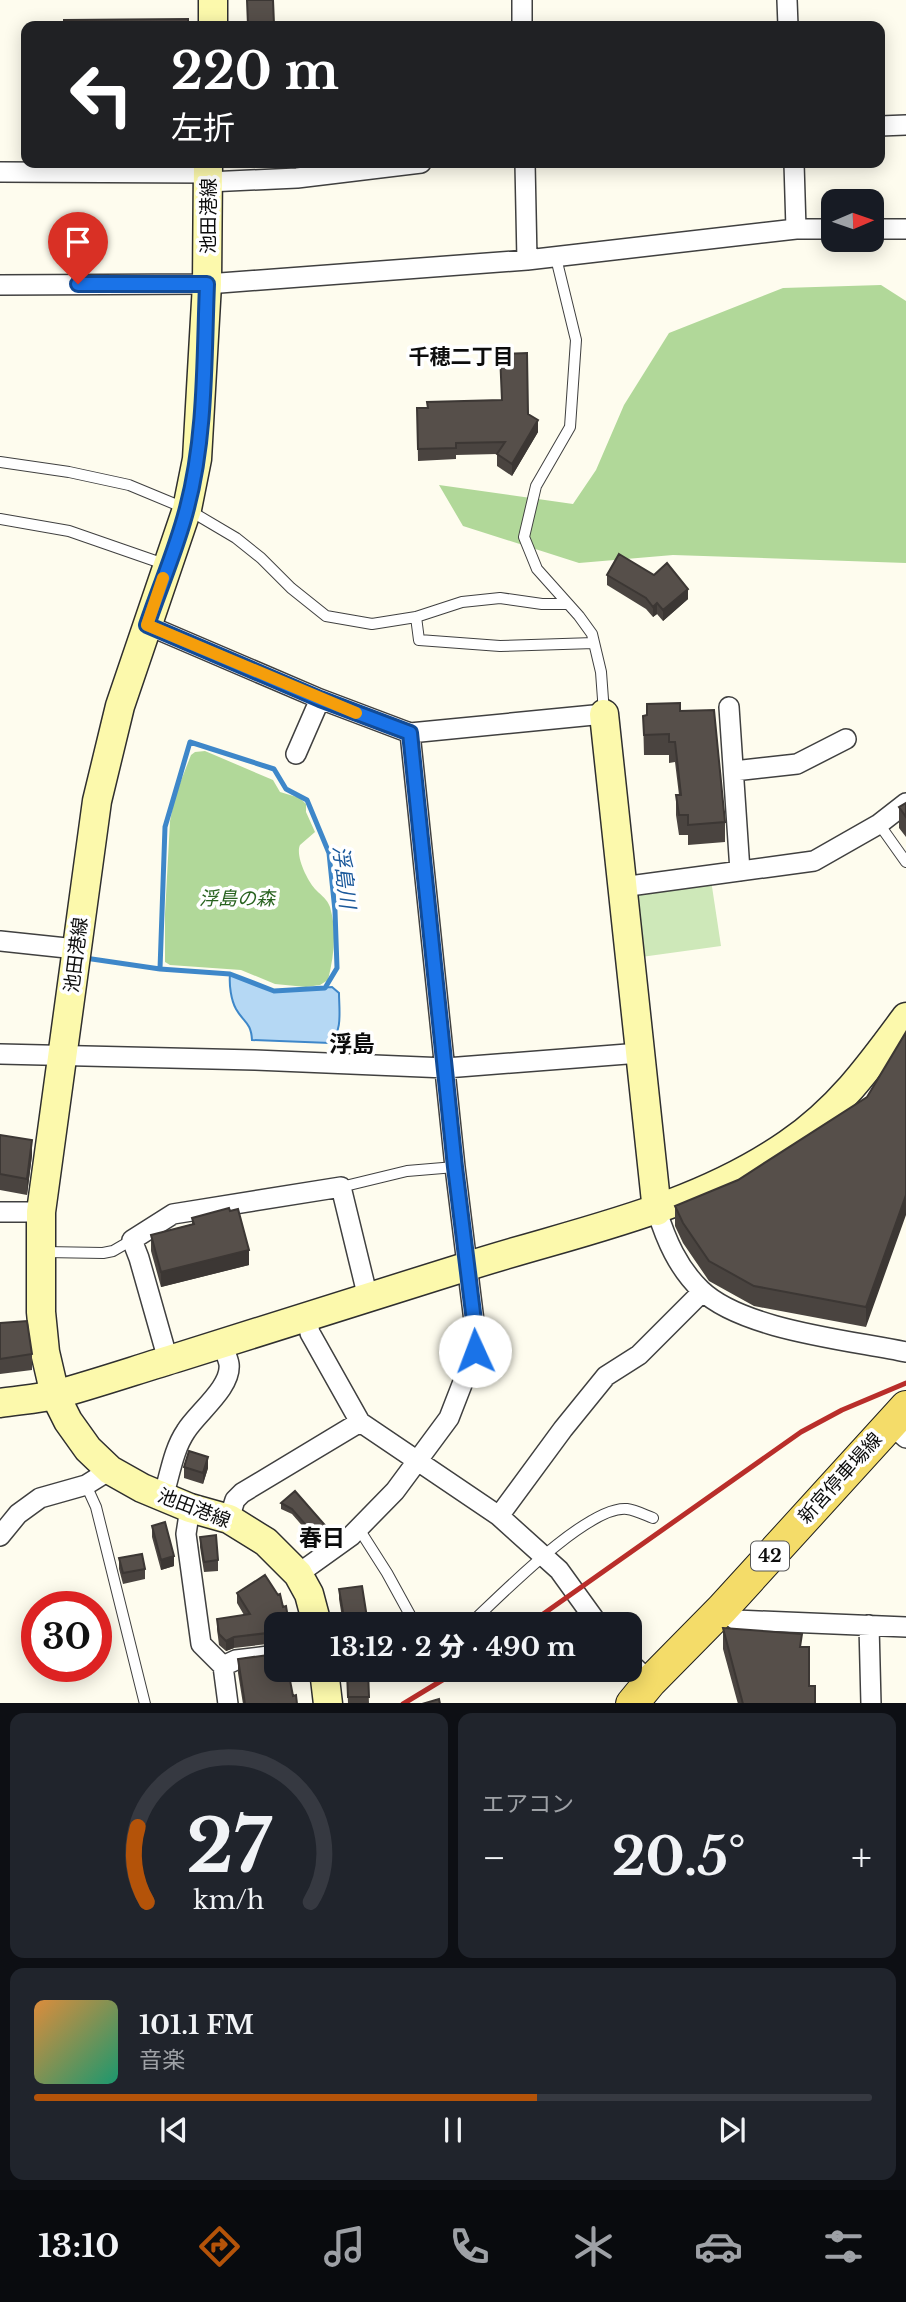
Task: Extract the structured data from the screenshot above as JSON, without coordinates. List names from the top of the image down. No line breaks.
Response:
{"streets":{"main road":["池田港線","新宮停車場線","42"]},"districts":["千穂二丁目","浮島","春日"],"water":["浮島川"],"parks":["浮島の森"],"north":"right","page":{"turn":["220 m","左折"],"limit":"30","trip":"13:12 · 2 分 · 490 m","tile":"エアコン","heat":["−","20.5°","+"],"song":["101.1 FM","音楽"],"tabs":"13:10","gauge":["27","km/h"]}}
